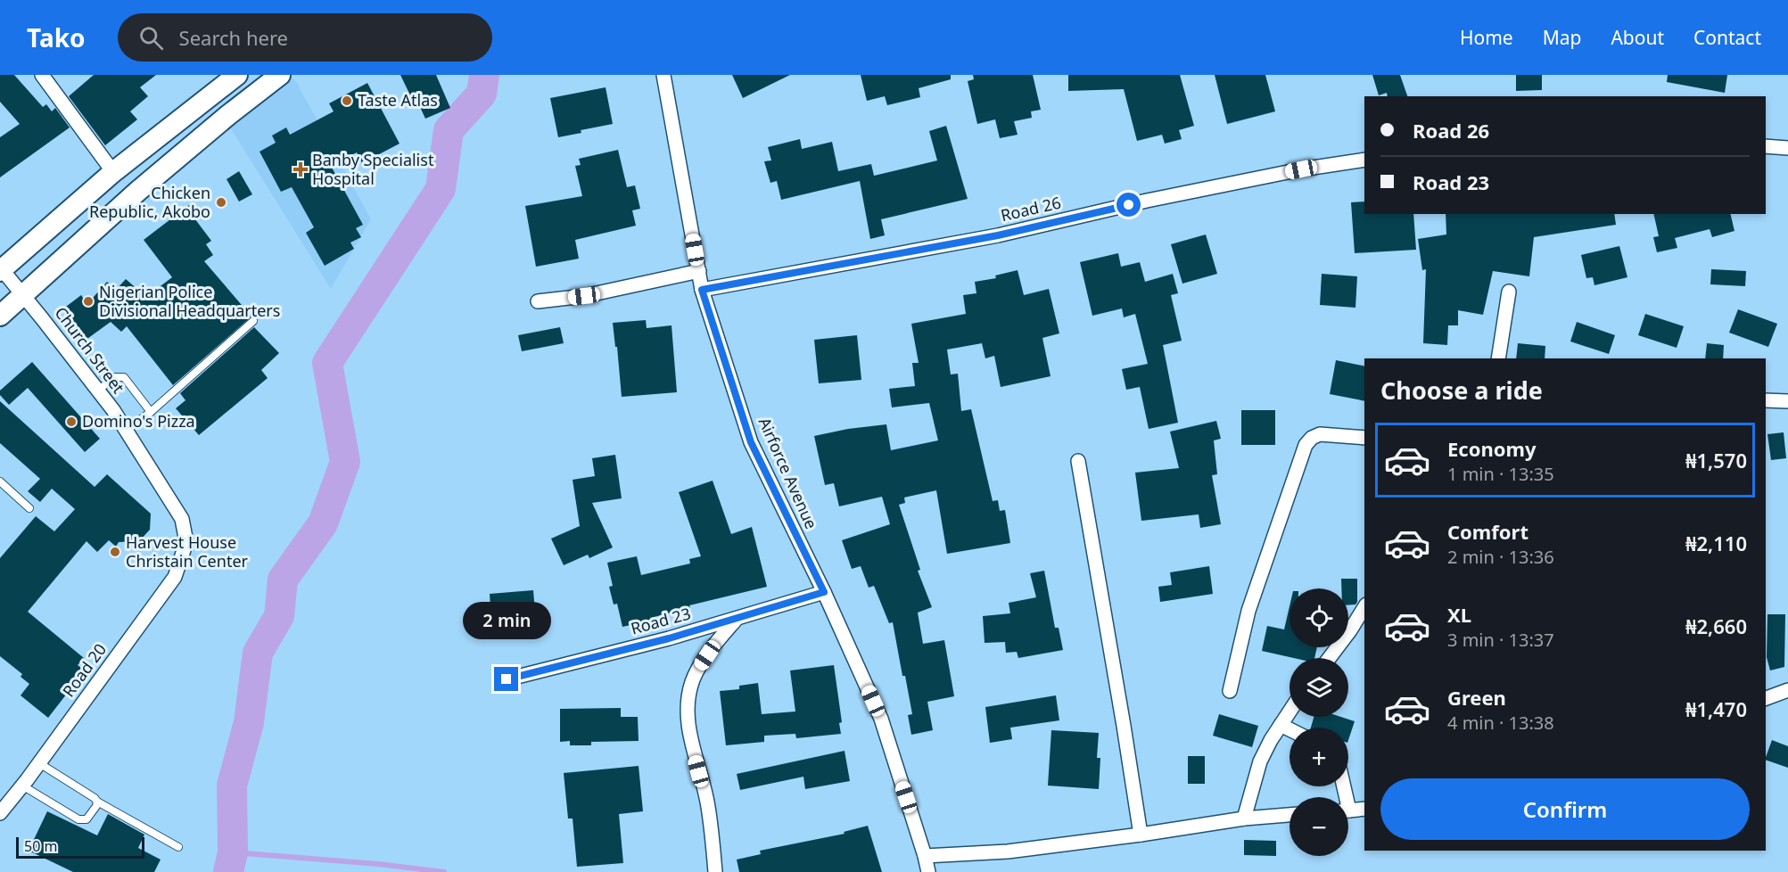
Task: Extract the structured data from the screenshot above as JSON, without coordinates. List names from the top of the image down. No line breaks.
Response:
{"streets":{"street":["Road 26","Church Street","Airforce Avenue","Road 23","Road 20"]},"crossings":[["Road 26","Airforce Avenue"],["Church Street","Road 20"],["Airforce Avenue","Road 23"]],"places":{"other":["Taste Atlas","Chicken Republic, Akobo","Nigerian Police Divisional Headquarters","Domino's Pizza","Harvest House Christain Center"],"health":["Banby Specialist Hospital"]},"scale_bar":"50 m","page":{"header":"Tako","search":"Search here","nav":["Home","Map","About","Contact"],"banner":["Road 26","Road 23"],"heading":"Choose a ride","list":[{"name":"Economy","note":"1 min · 13:35","value":"₦1,570"},{"name":"Comfort","note":"2 min · 13:36","value":"₦2,110"},{"name":"XL","note":"3 min · 13:37","value":"₦2,660"},{"name":"Green","note":"4 min · 13:38","value":"₦1,470"}],"map_buttons":["+","−"],"bubble":"2 min","buttons":"Confirm","scale":"50 m"}}
